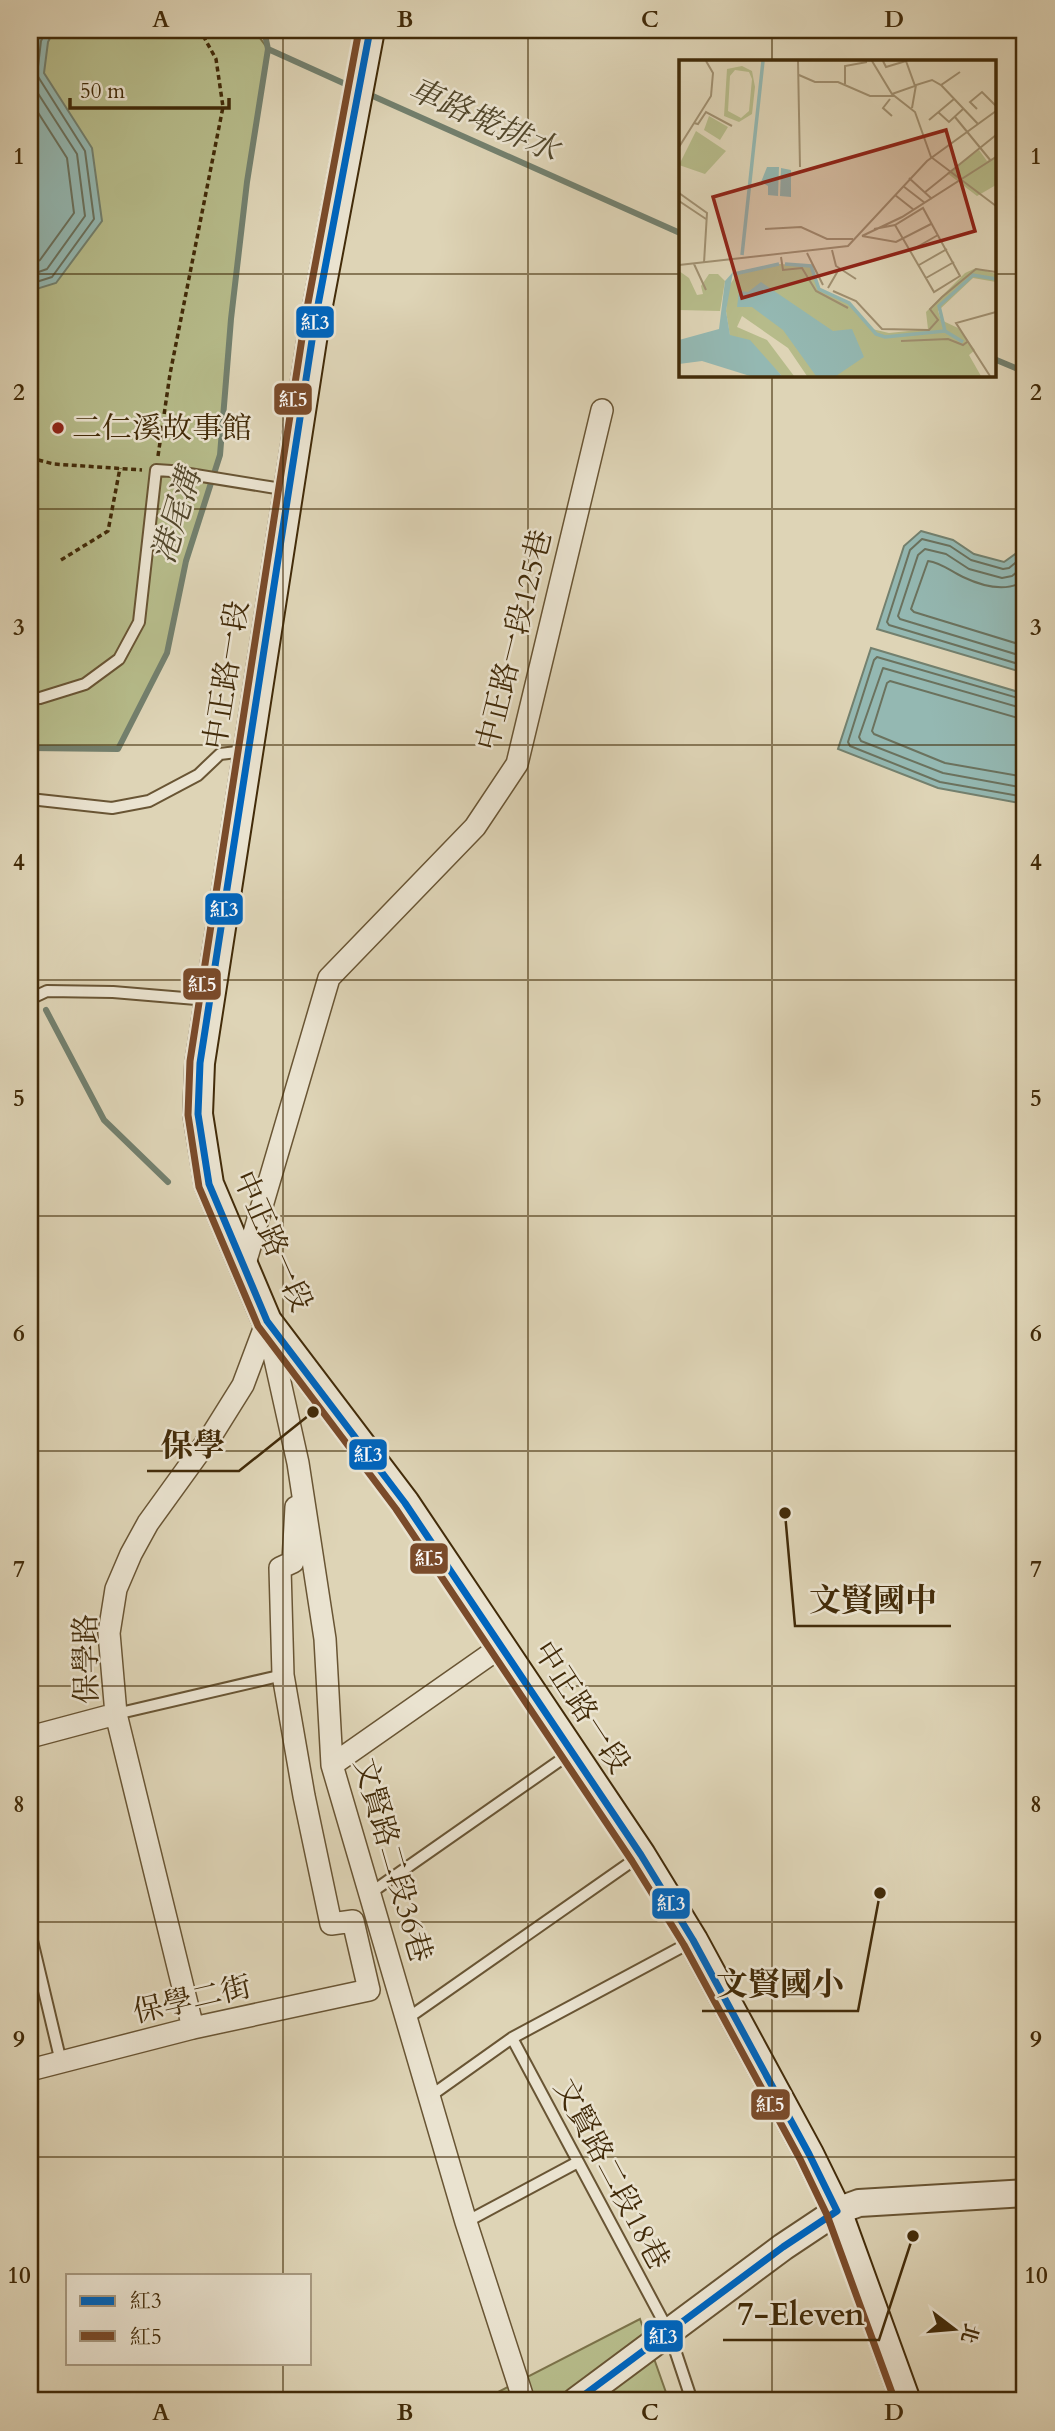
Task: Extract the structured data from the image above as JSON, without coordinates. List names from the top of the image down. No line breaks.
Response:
{"streets":{"main road":["中正路一段"],"street":["中正路一段125巷","保學路","文賢路二段36巷","保學二街"],"lane":["文賢路二段18巷"]},"crossings":[["中正路一段125巷","中正路一段"],["中正路一段","保學路"],["中正路一段","文賢路二段36巷"],["保學路","文賢路二段36巷"],["保學路","保學二街"]],"water":["車路墘排水","港尾溝"],"places":["二仁溪故事館","保學","文賢國中","文賢國小","7-Eleven"],"lines":["transit line 紅3","transit line 紅5"],"legend":["紅3","紅5"],"scale_bar":"50 m","north":"right","grid":{"columns":["A","B","C","D"],"rows":["1","2","3","4","5","6","7","8","9","10"]}}
